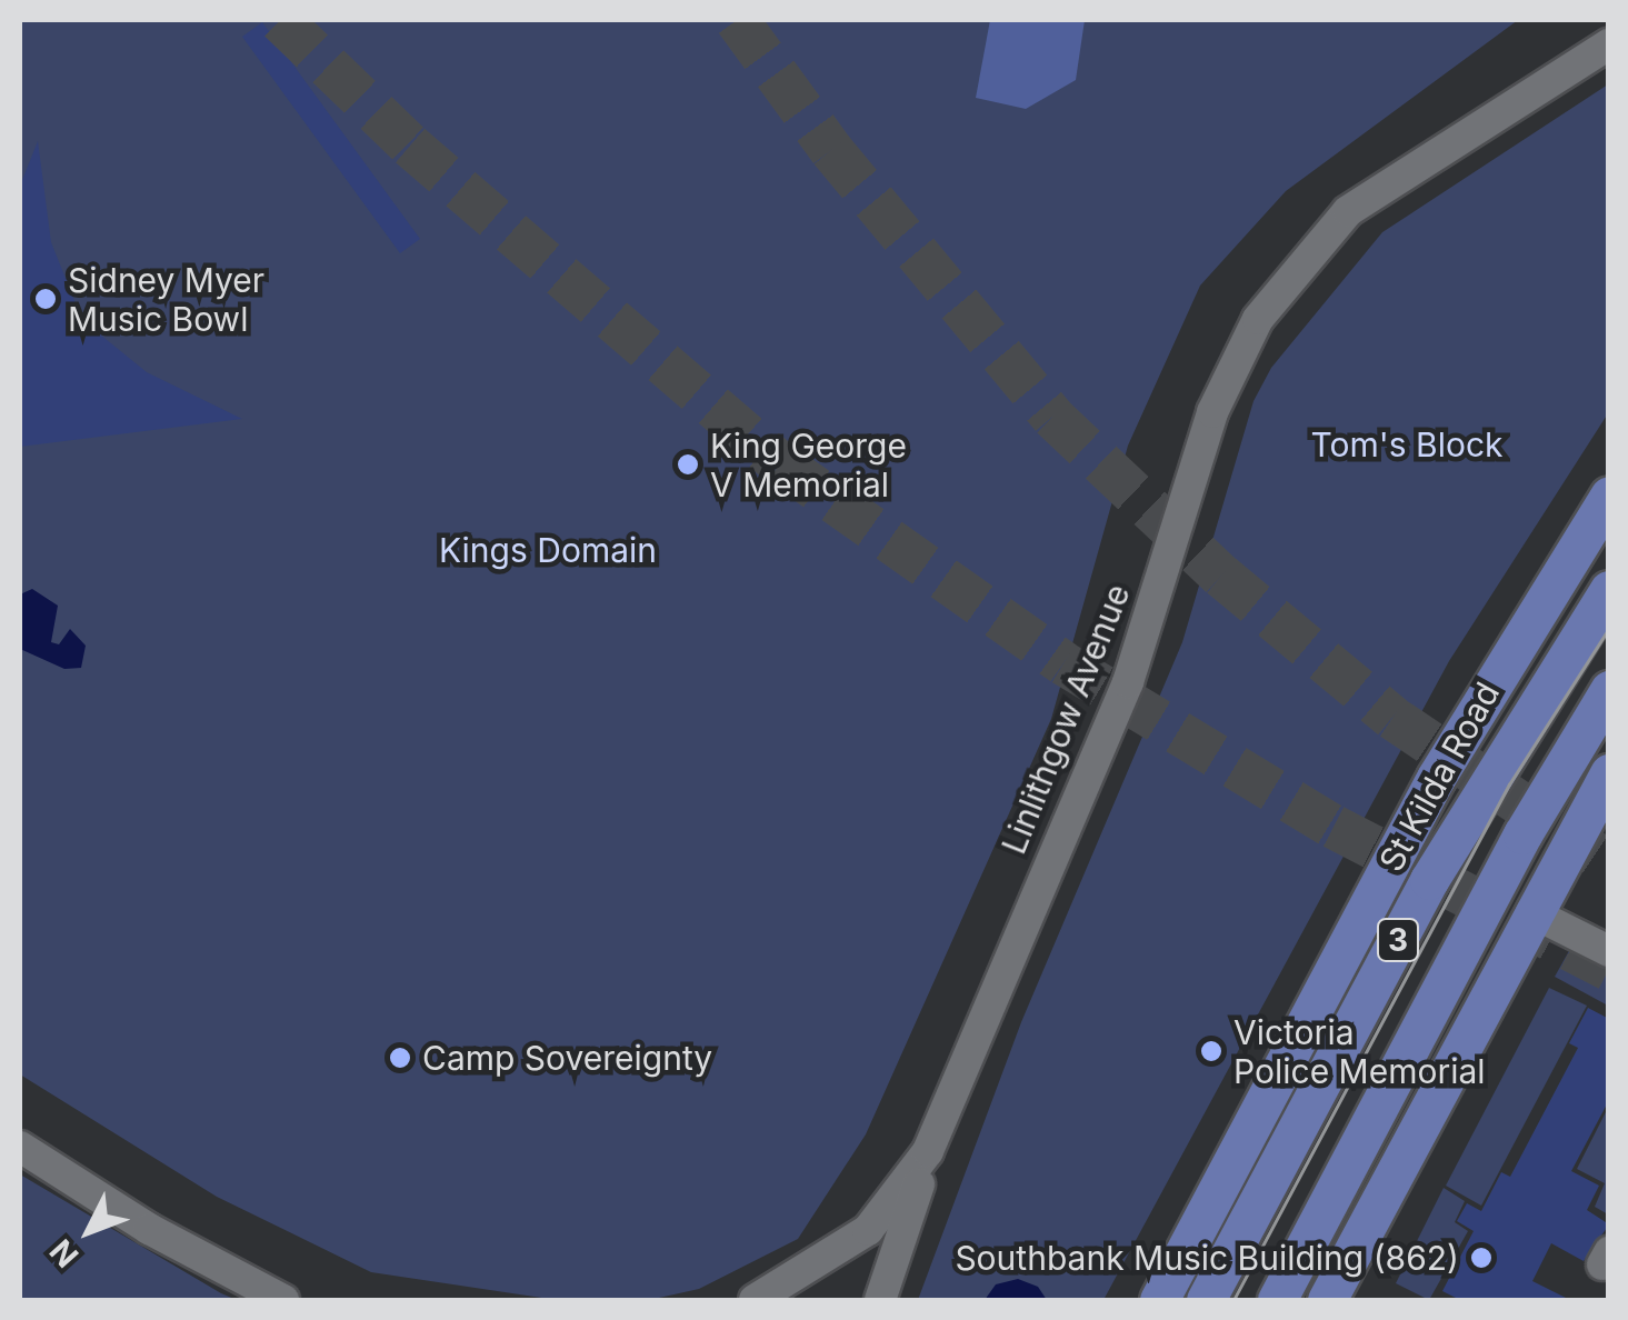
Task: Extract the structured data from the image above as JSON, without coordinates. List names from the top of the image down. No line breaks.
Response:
{"streets":{"main road":["St Kilda Road","3"],"street":["Linlithgow Avenue"]},"parks":["Tom's Block","Kings Domain"],"places":["Sidney Myer Music Bowl","King George V Memorial","Victoria Police Memorial","Camp Sovereignty","Southbank Music Building (862)"],"north":"bottom left"}
